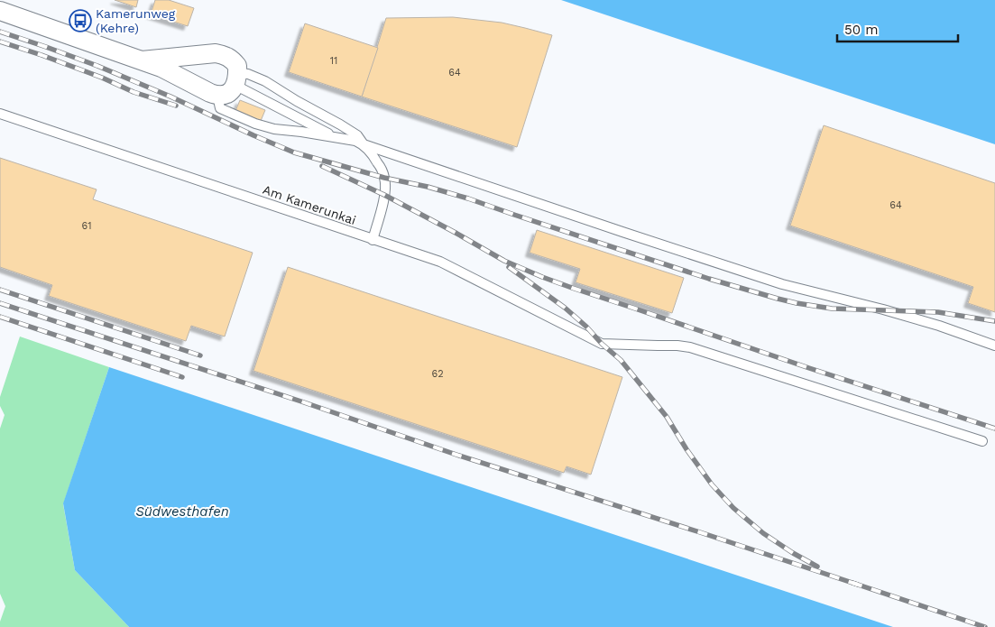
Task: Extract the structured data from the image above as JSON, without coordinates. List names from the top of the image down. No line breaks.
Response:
{"streets":{"lane":["Am Kamerunkai"]},"water":["Südwesthafen"],"places":{"bus stop":["Kamerunweg (Kehre)"]},"house_numbers":["11","64","64","61","62"],"scale_bar":"50 m"}
